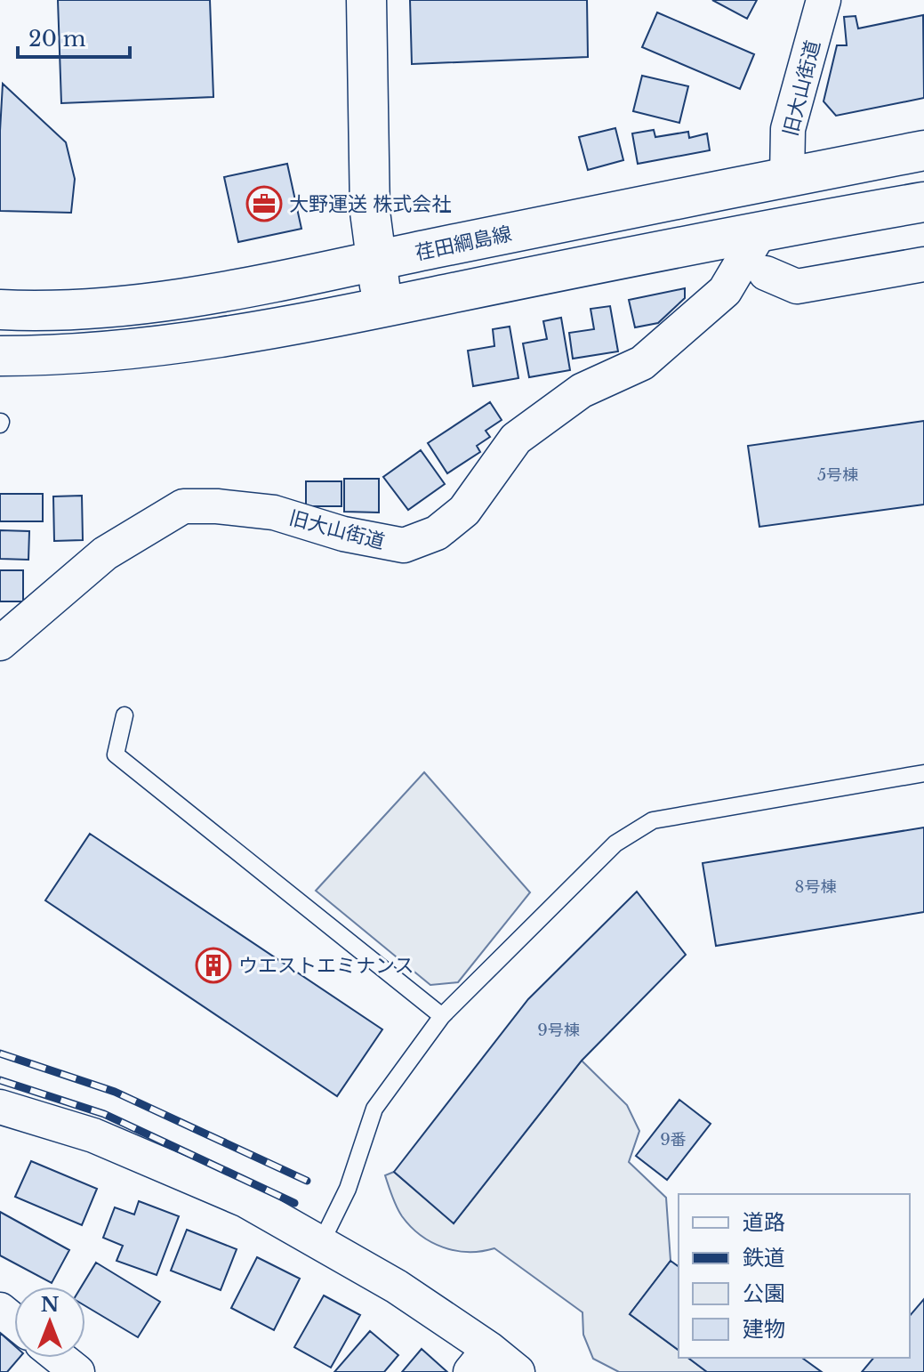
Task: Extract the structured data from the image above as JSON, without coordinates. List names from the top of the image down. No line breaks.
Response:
{"streets":{"main road":["荏田綱島線"],"street":["旧大山街道"]},"crossings":[["旧大山街道","荏田綱島線"]],"places":{"office":["大野運送 株式会社"],"building":["ウエストエミナンス"]},"house_numbers":["5号棟","8号棟","9号棟","9番"],"legend":["道路","鉄道","公園","建物"],"scale_bar":"20 m","north":"top"}
